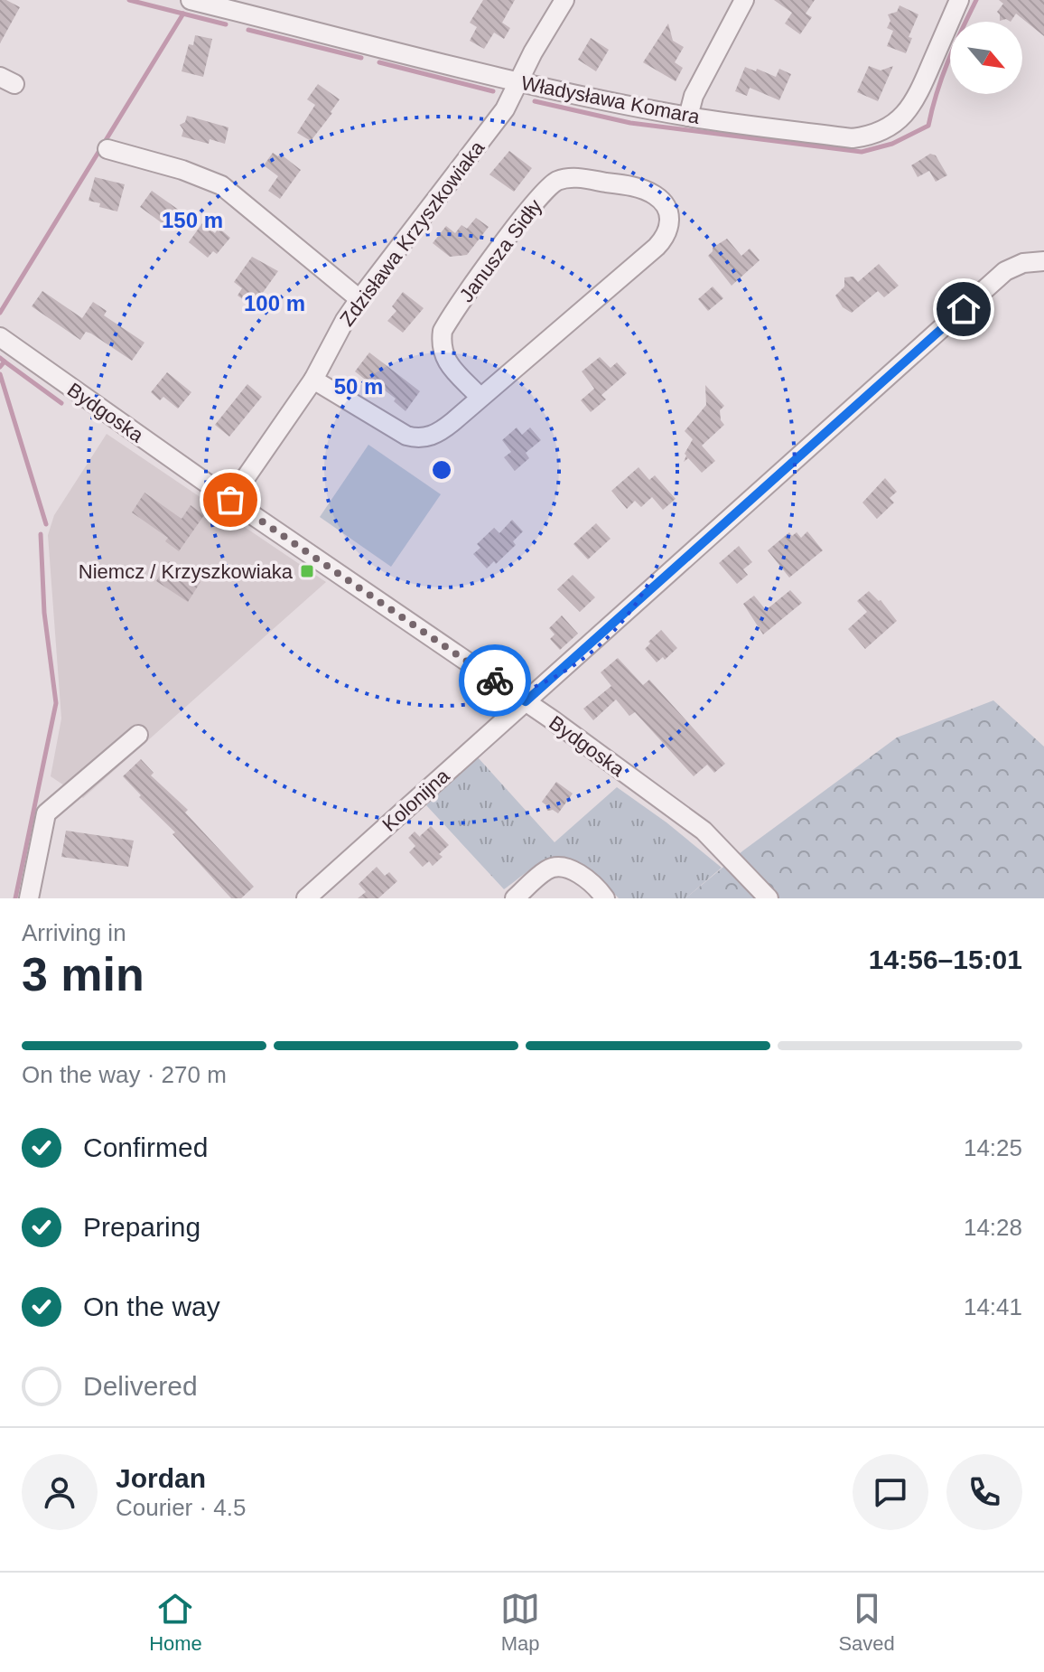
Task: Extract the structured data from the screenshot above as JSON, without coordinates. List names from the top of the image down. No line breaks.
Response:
{"streets":{"street":["Władysława Komara","Zdzisława Krzyszkowiaka","Janusza Sidły","Bydgoska","Kolonijna"]},"crossings":[["Władysława Komara","Zdzisława Krzyszkowiaka"],["Zdzisława Krzyszkowiaka","Janusza Sidły"],["Zdzisława Krzyszkowiaka","Bydgoska"],["Bydgoska","Kolonijna"]],"places":{"transit":["Niemcz / Krzyszkowiaka"]},"north":"bottom right","page":{"heading":["3 min","Arriving in","14:56–15:01"],"panel":["Jordan","Courier · 4.5"],"bar":"On the way · 270 m","list":[["Confirmed","14:25"],["Preparing","14:28"],["On the way","14:41"],"Delivered"],"tabs":["Home","Map","Saved"]},"rings":["150 m","100 m","50 m"]}
